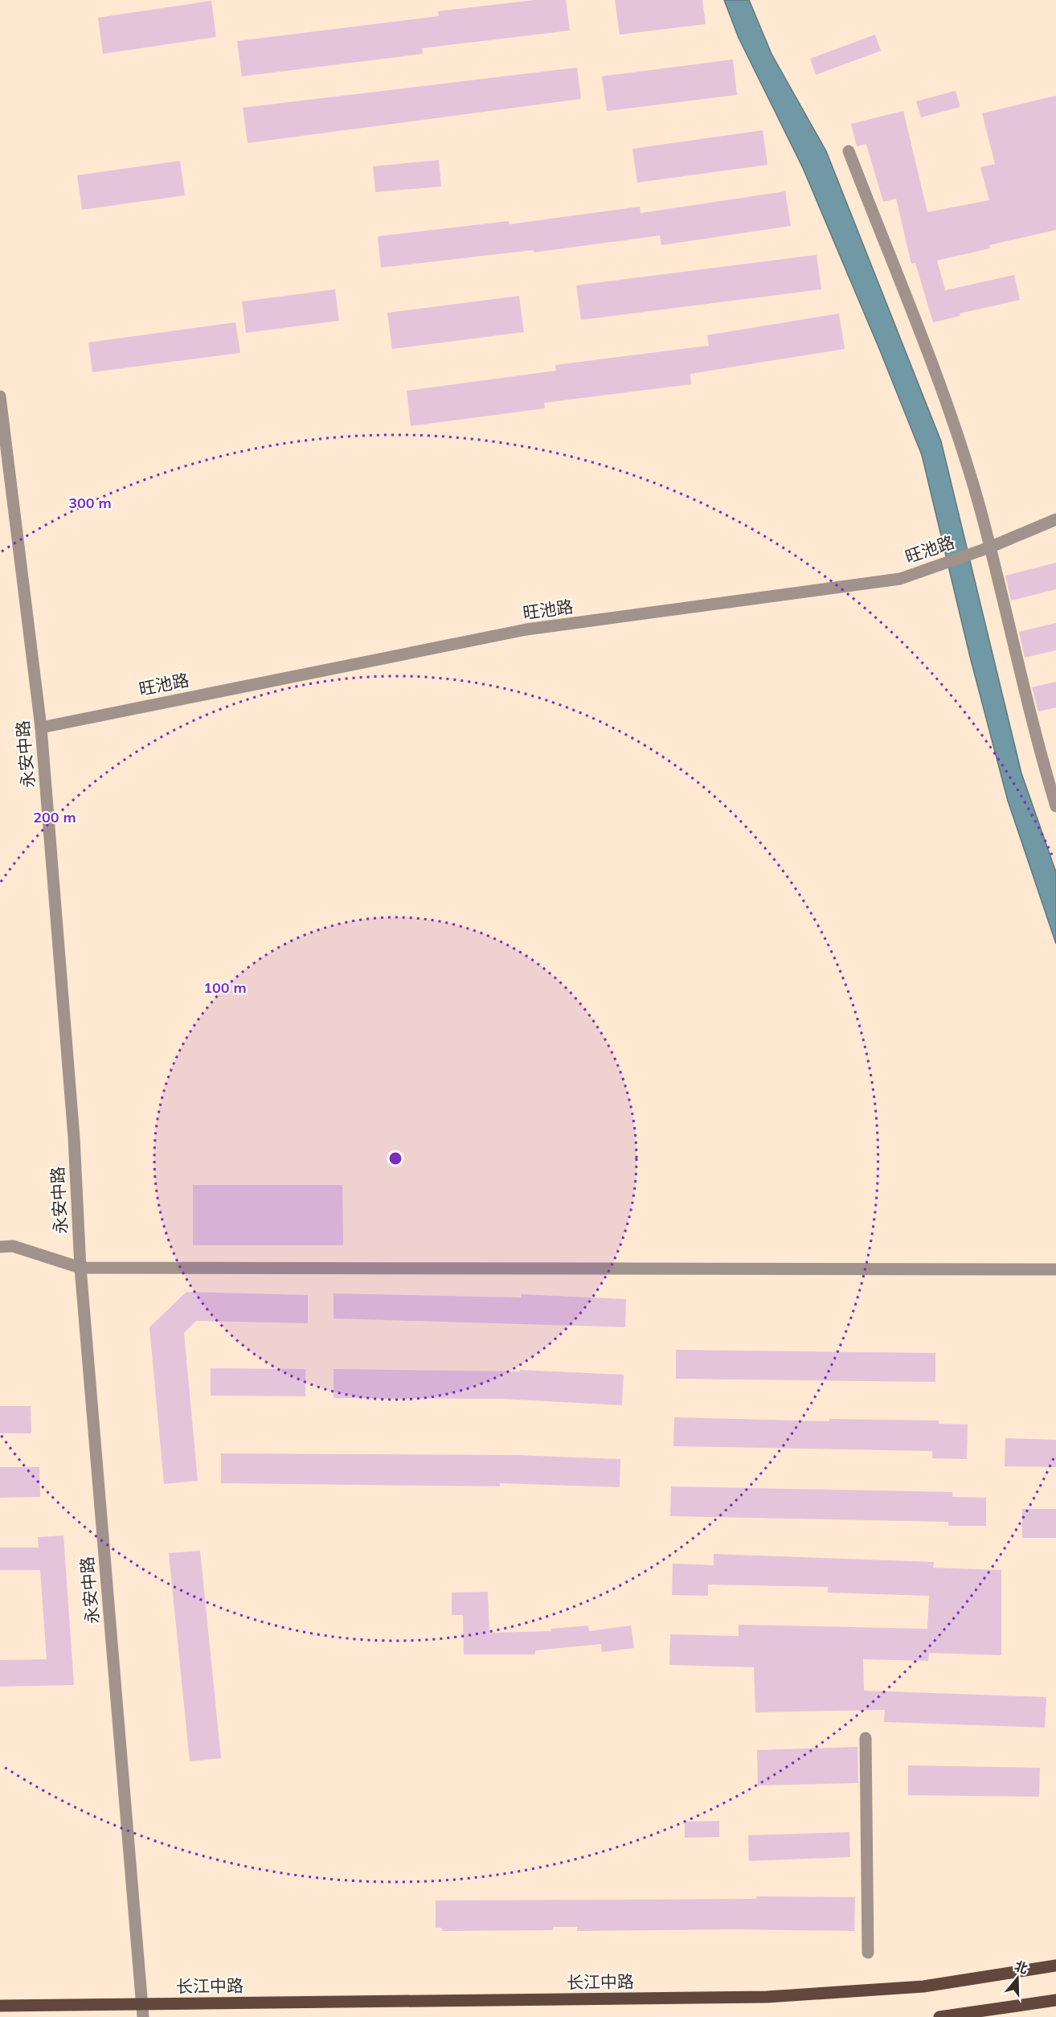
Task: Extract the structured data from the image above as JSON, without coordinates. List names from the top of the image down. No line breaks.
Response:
{"streets":{"main road":["长江中路"],"street":["旺池路","永安中路"]},"crossings":[["旺池路","永安中路"],["永安中路","长江中路"]],"north":"top","rings":["300 m","200 m","100 m"]}
